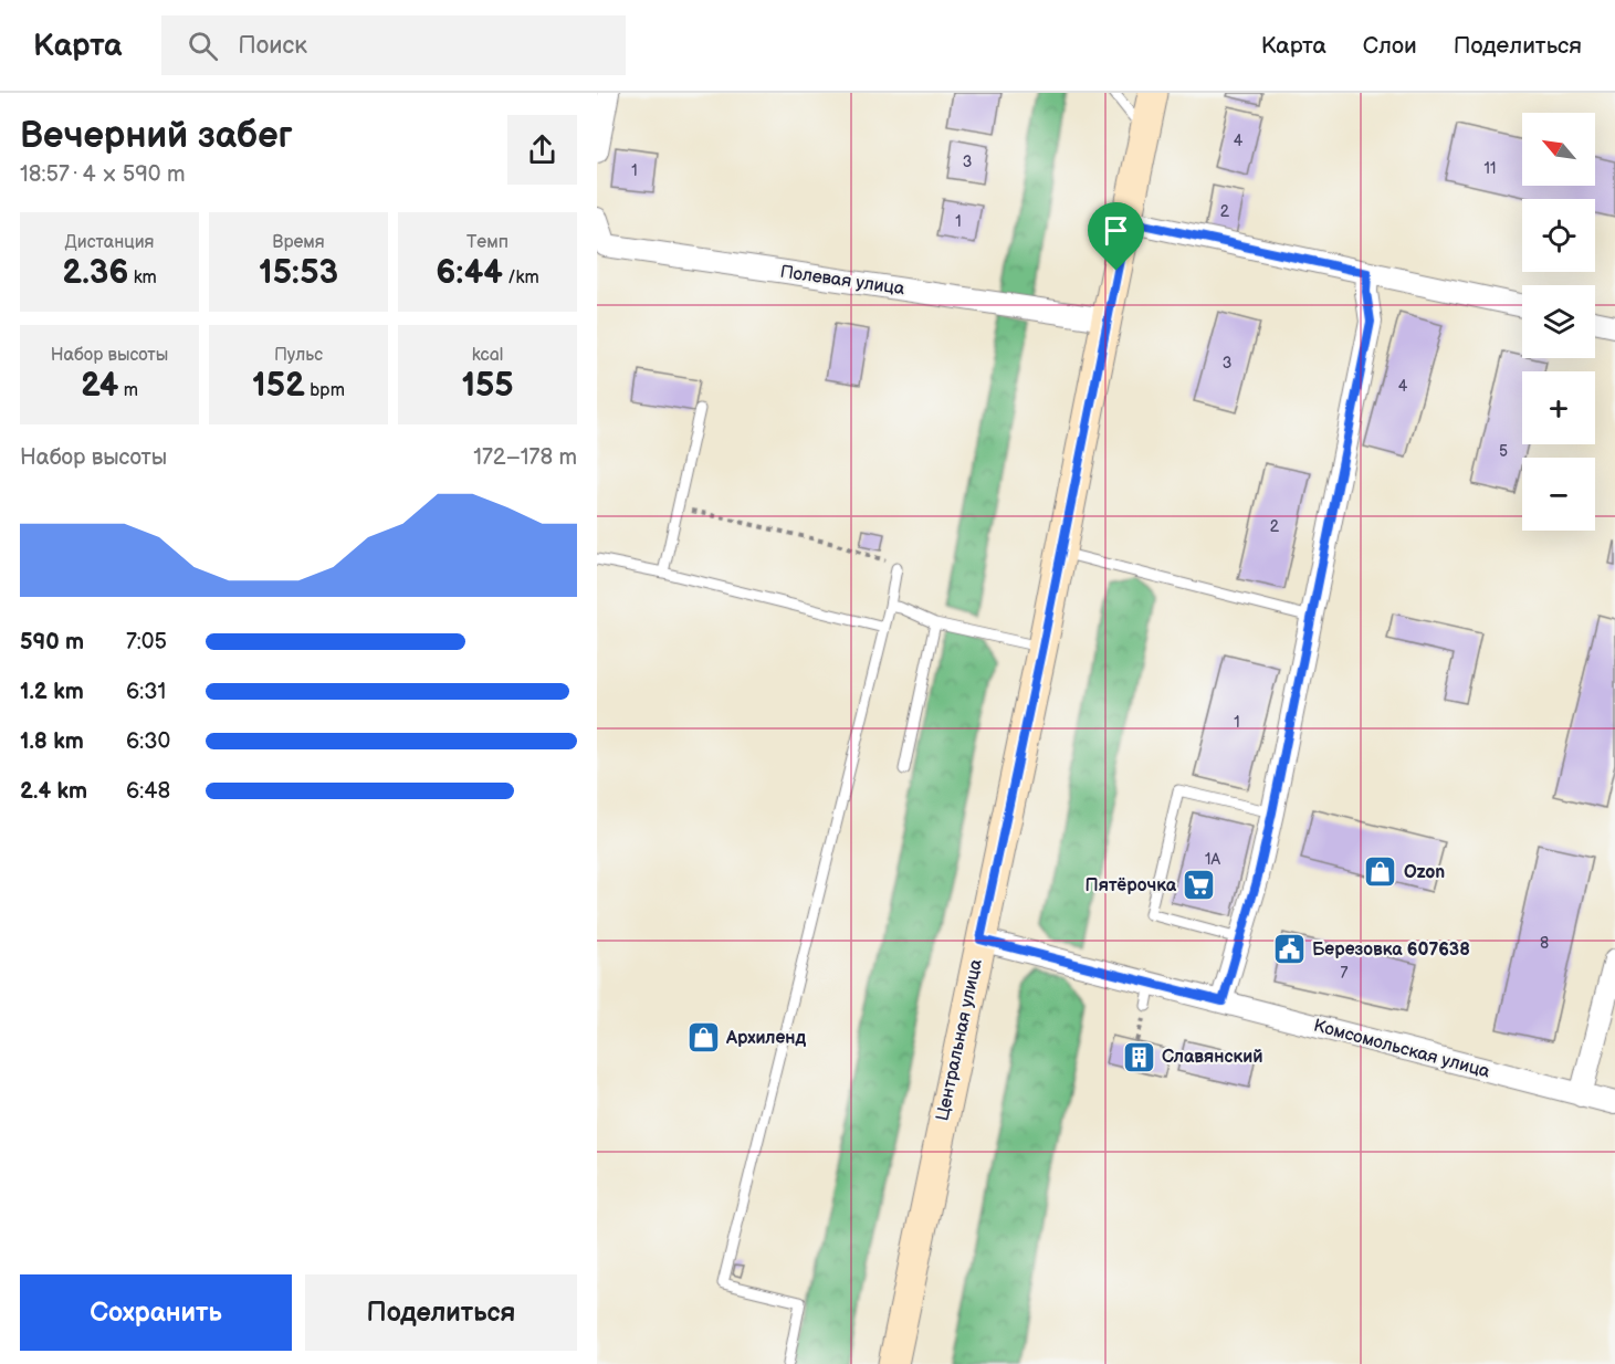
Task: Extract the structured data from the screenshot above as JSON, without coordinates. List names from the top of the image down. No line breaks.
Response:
{"streets":{"main road":["Центральная улица"],"street":["Полевая улица","Комсомольская улица"]},"crossings":[["Полевая улица","Центральная улица"],["Центральная улица","Комсомольская улица"]],"places":{"shop":["Ozon","Архиленд"],"supermarket":["Пятёрочка"],"public building":["Березовка 607638"],"building":["Славянский"]},"house_numbers":["4","3","11","1","2","1","3","4","5","2","1","1А","8","7"],"north":"top left","page":{"header":"Карта","search":"Поиск","nav":["Карта","Слои","Поделиться"],"heading":["Вечерний забег","18:57 · 4 × 590 m"],"map_buttons":["+","−"],"stats":[["Дистанция","2.36 km"],["Время","15:53"],["Темп","6:44 /km"],["Набор высоты","24 m"],["Пульс","152 bpm"],["kcal","155"]],"chart":["Набор высоты","172–178 m"],"list":[{"name":"590 m","note":"7:05"},{"name":"1.2 km","note":"6:31"},{"name":"1.8 km","note":"6:30"},{"name":"2.4 km","note":"6:48"}],"buttons":["Сохранить","Поделиться"]}}
